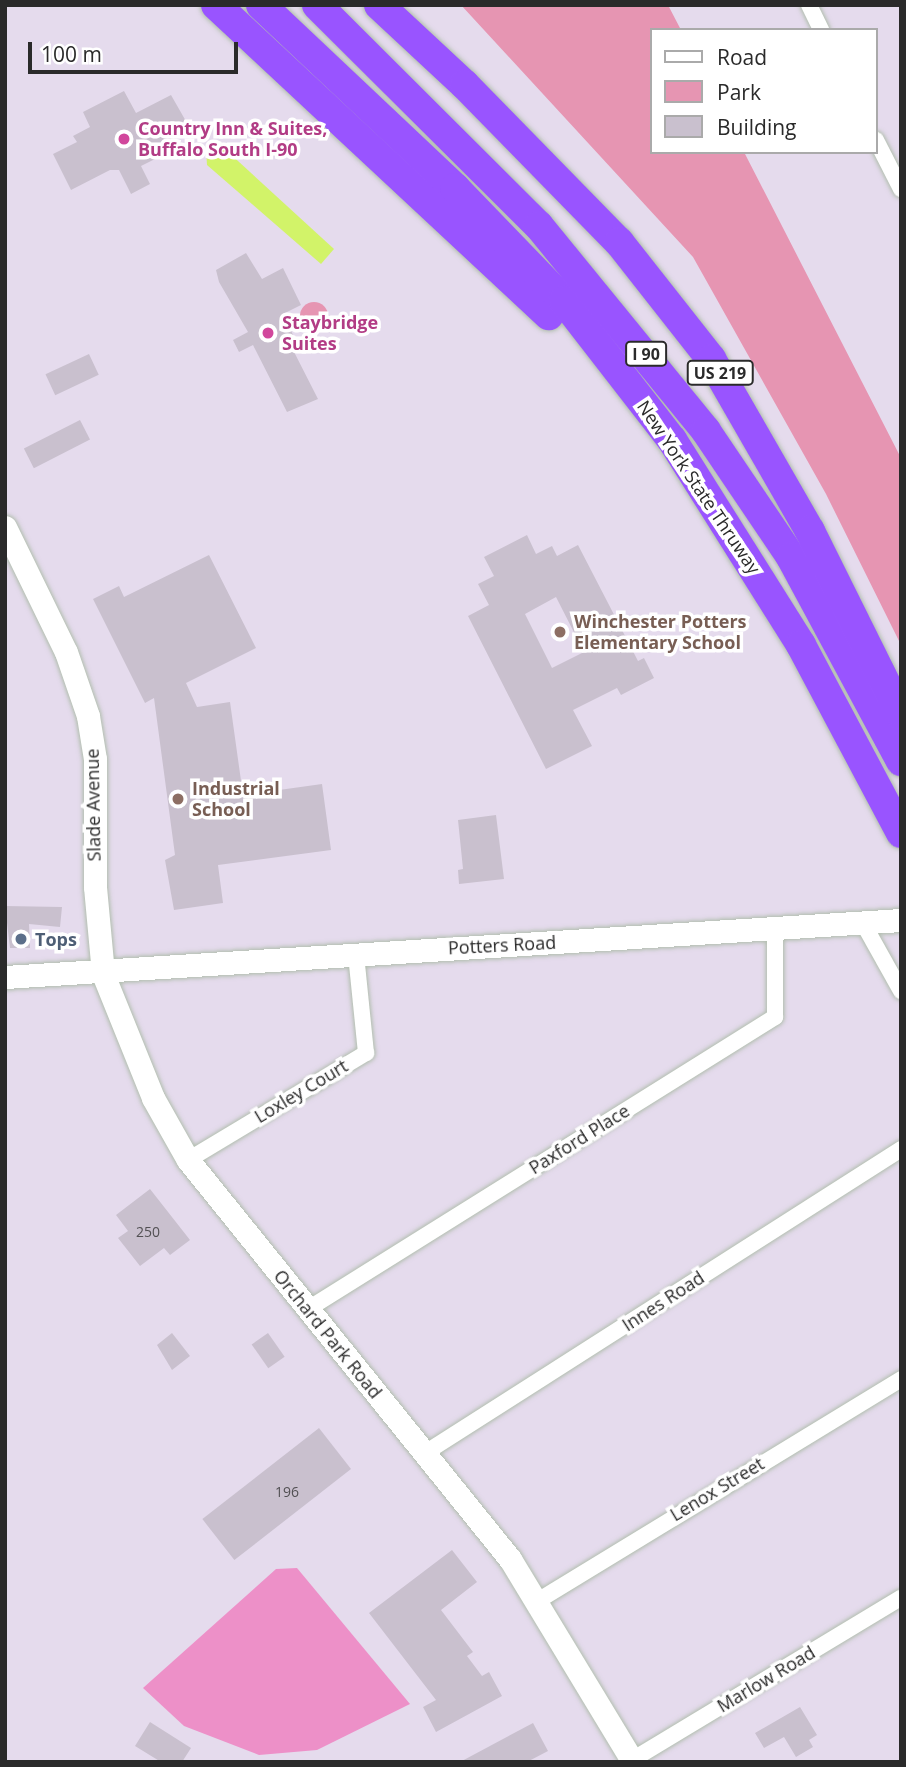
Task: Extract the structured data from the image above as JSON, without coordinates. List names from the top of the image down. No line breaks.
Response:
{"streets":{"highway":["I 90","US 219","New York State Thruway"],"street":["Slade Avenue","Potters Road","Loxley Court","Paxford Place","Innes Road","Orchard Park Road","Lenox Street","Marlow Road"]},"crossings":[["Slade Avenue","Potters Road"],["Slade Avenue","Orchard Park Road"],["Potters Road","Loxley Court"],["Potters Road","Paxford Place"],["Potters Road","Orchard Park Road"],["Loxley Court","Orchard Park Road"],["Paxford Place","Orchard Park Road"],["Innes Road","Orchard Park Road"],["Orchard Park Road","Lenox Street"],["Orchard Park Road","Marlow Road"]],"places":["Country Inn & Suites, Buffalo South I-90","Staybridge Suites","Winchester Potters Elementary School","Industrial School","Tops"],"house_numbers":["250","196"],"legend":["Road","Park","Building"],"scale_bar":"100 m"}
